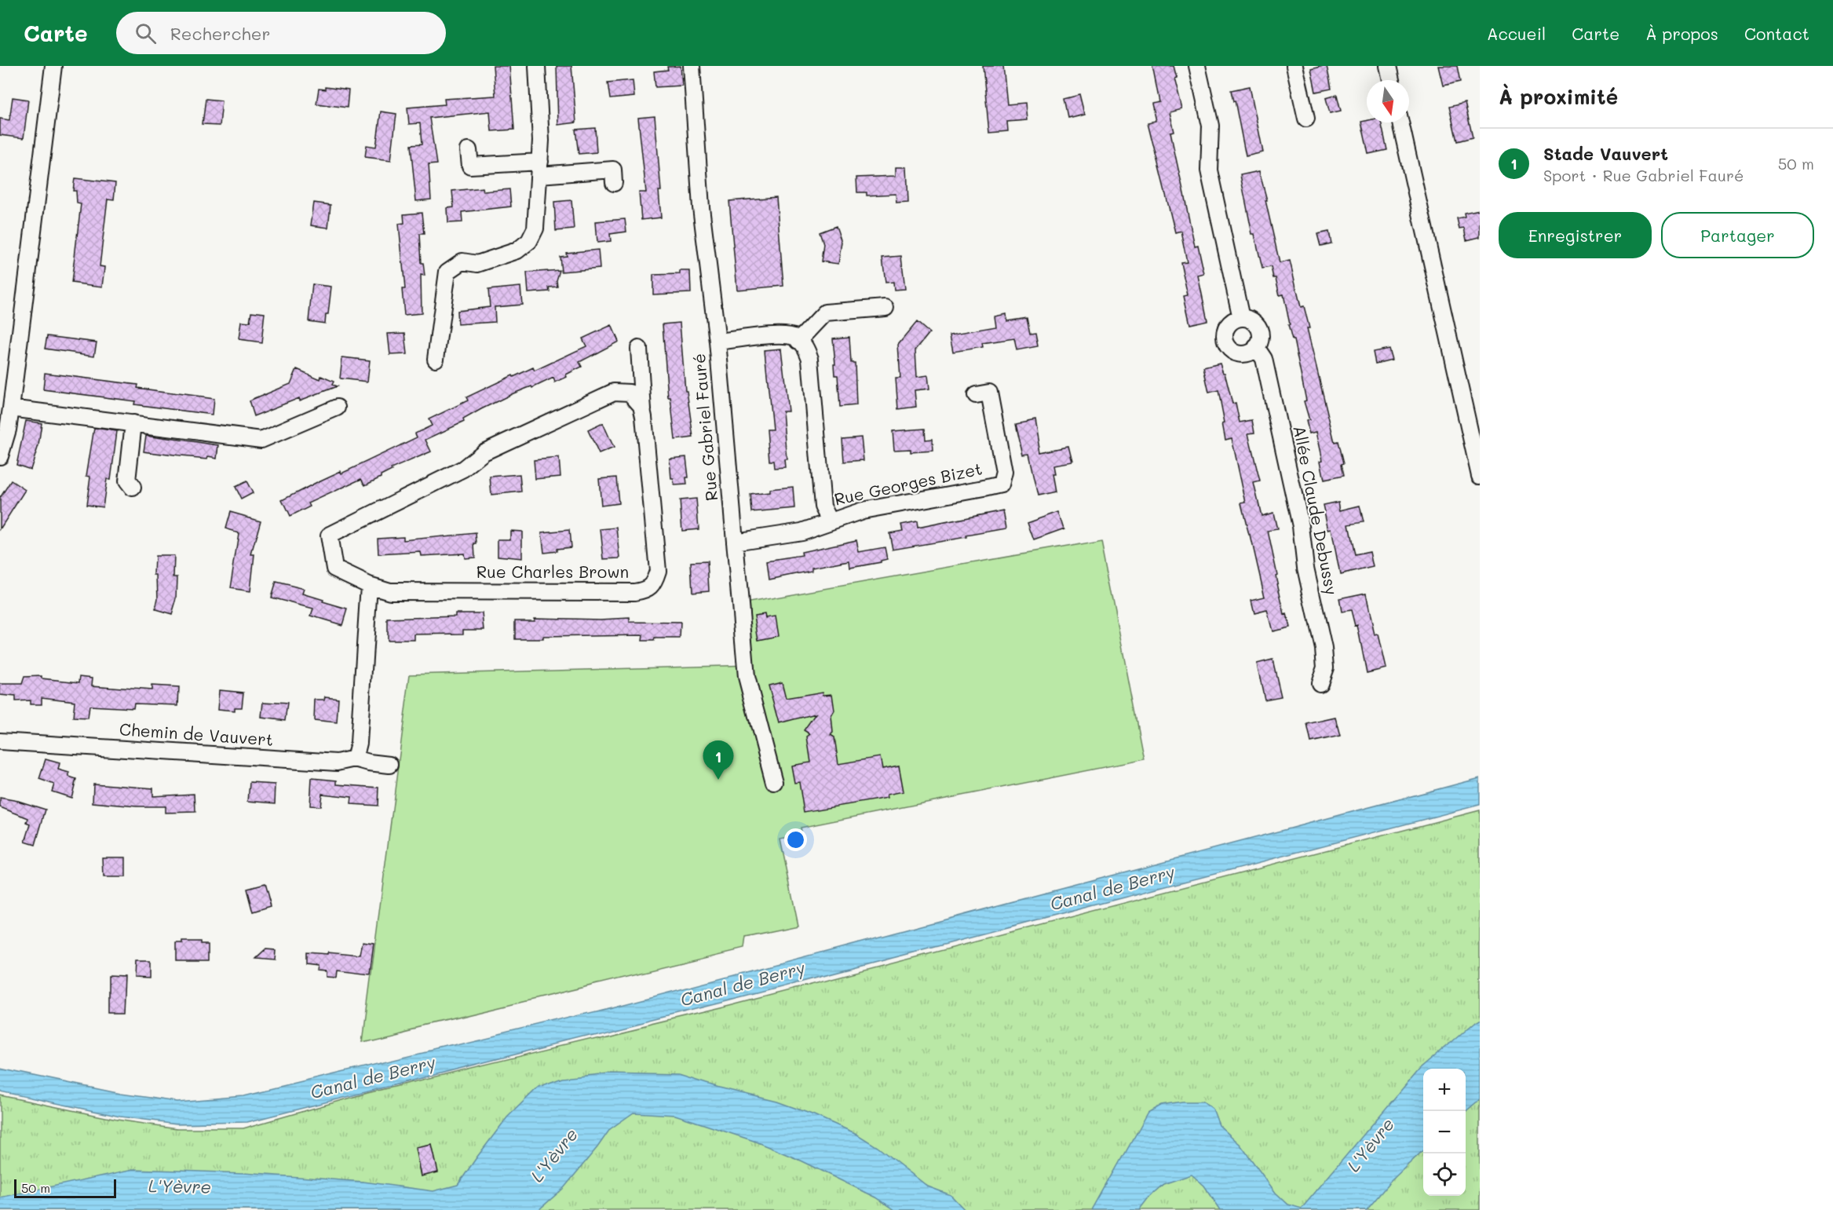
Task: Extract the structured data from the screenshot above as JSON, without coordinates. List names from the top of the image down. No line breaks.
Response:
{"streets":{"street":["Rue Gabriel Fauré","Rue Georges Bizet","Allée Claude Debussy","Rue Charles Brown","Chemin de Vauvert"]},"crossings":[["Rue Gabriel Fauré","Rue Georges Bizet"]],"water":["Canal de Berry","L'Yèvre"],"scale_bar":"50 m","north":"bottom","page":{"header":"Carte","search":"Rechercher","nav":["Accueil","Carte","À propos","Contact"],"heading":"À proximité","list":[{"mark":"1","name":"Stade Vauvert","note":"Sport · Rue Gabriel Fauré","value":"50 m"}],"buttons":["Enregistrer","Partager"],"pins":"1","map_buttons":["+","−"],"scale":"50 m"}}
